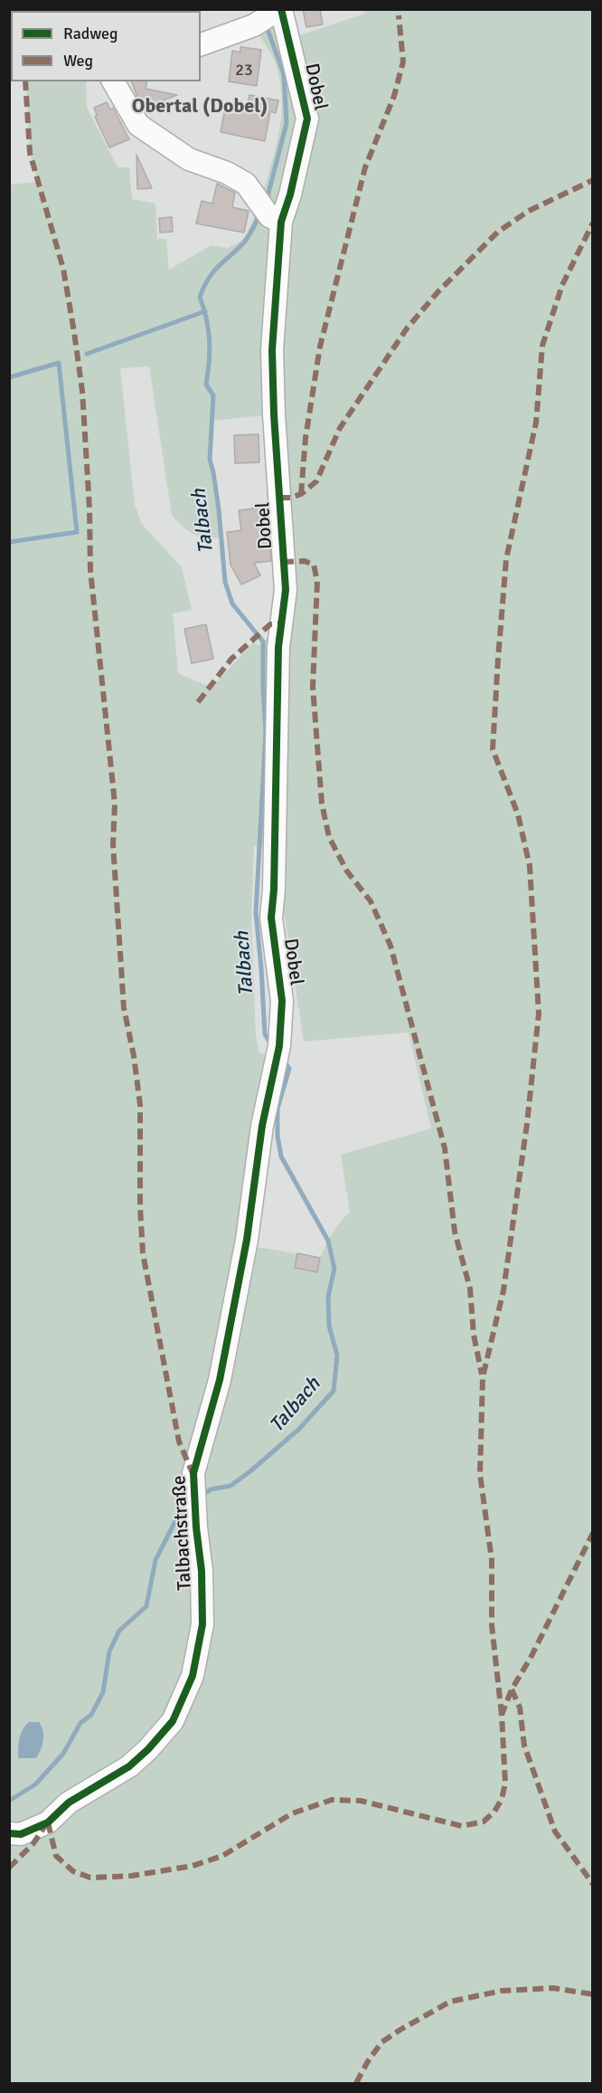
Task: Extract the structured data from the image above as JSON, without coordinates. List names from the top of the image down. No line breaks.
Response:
{"streets":{"street":["Dobel","Talbachstraße"]},"crossings":[["Dobel","Talbachstraße"]],"districts":["Obertal (Dobel)"],"water":["Talbach"],"house_numbers":["23"],"legend":["Radweg","Weg"]}
